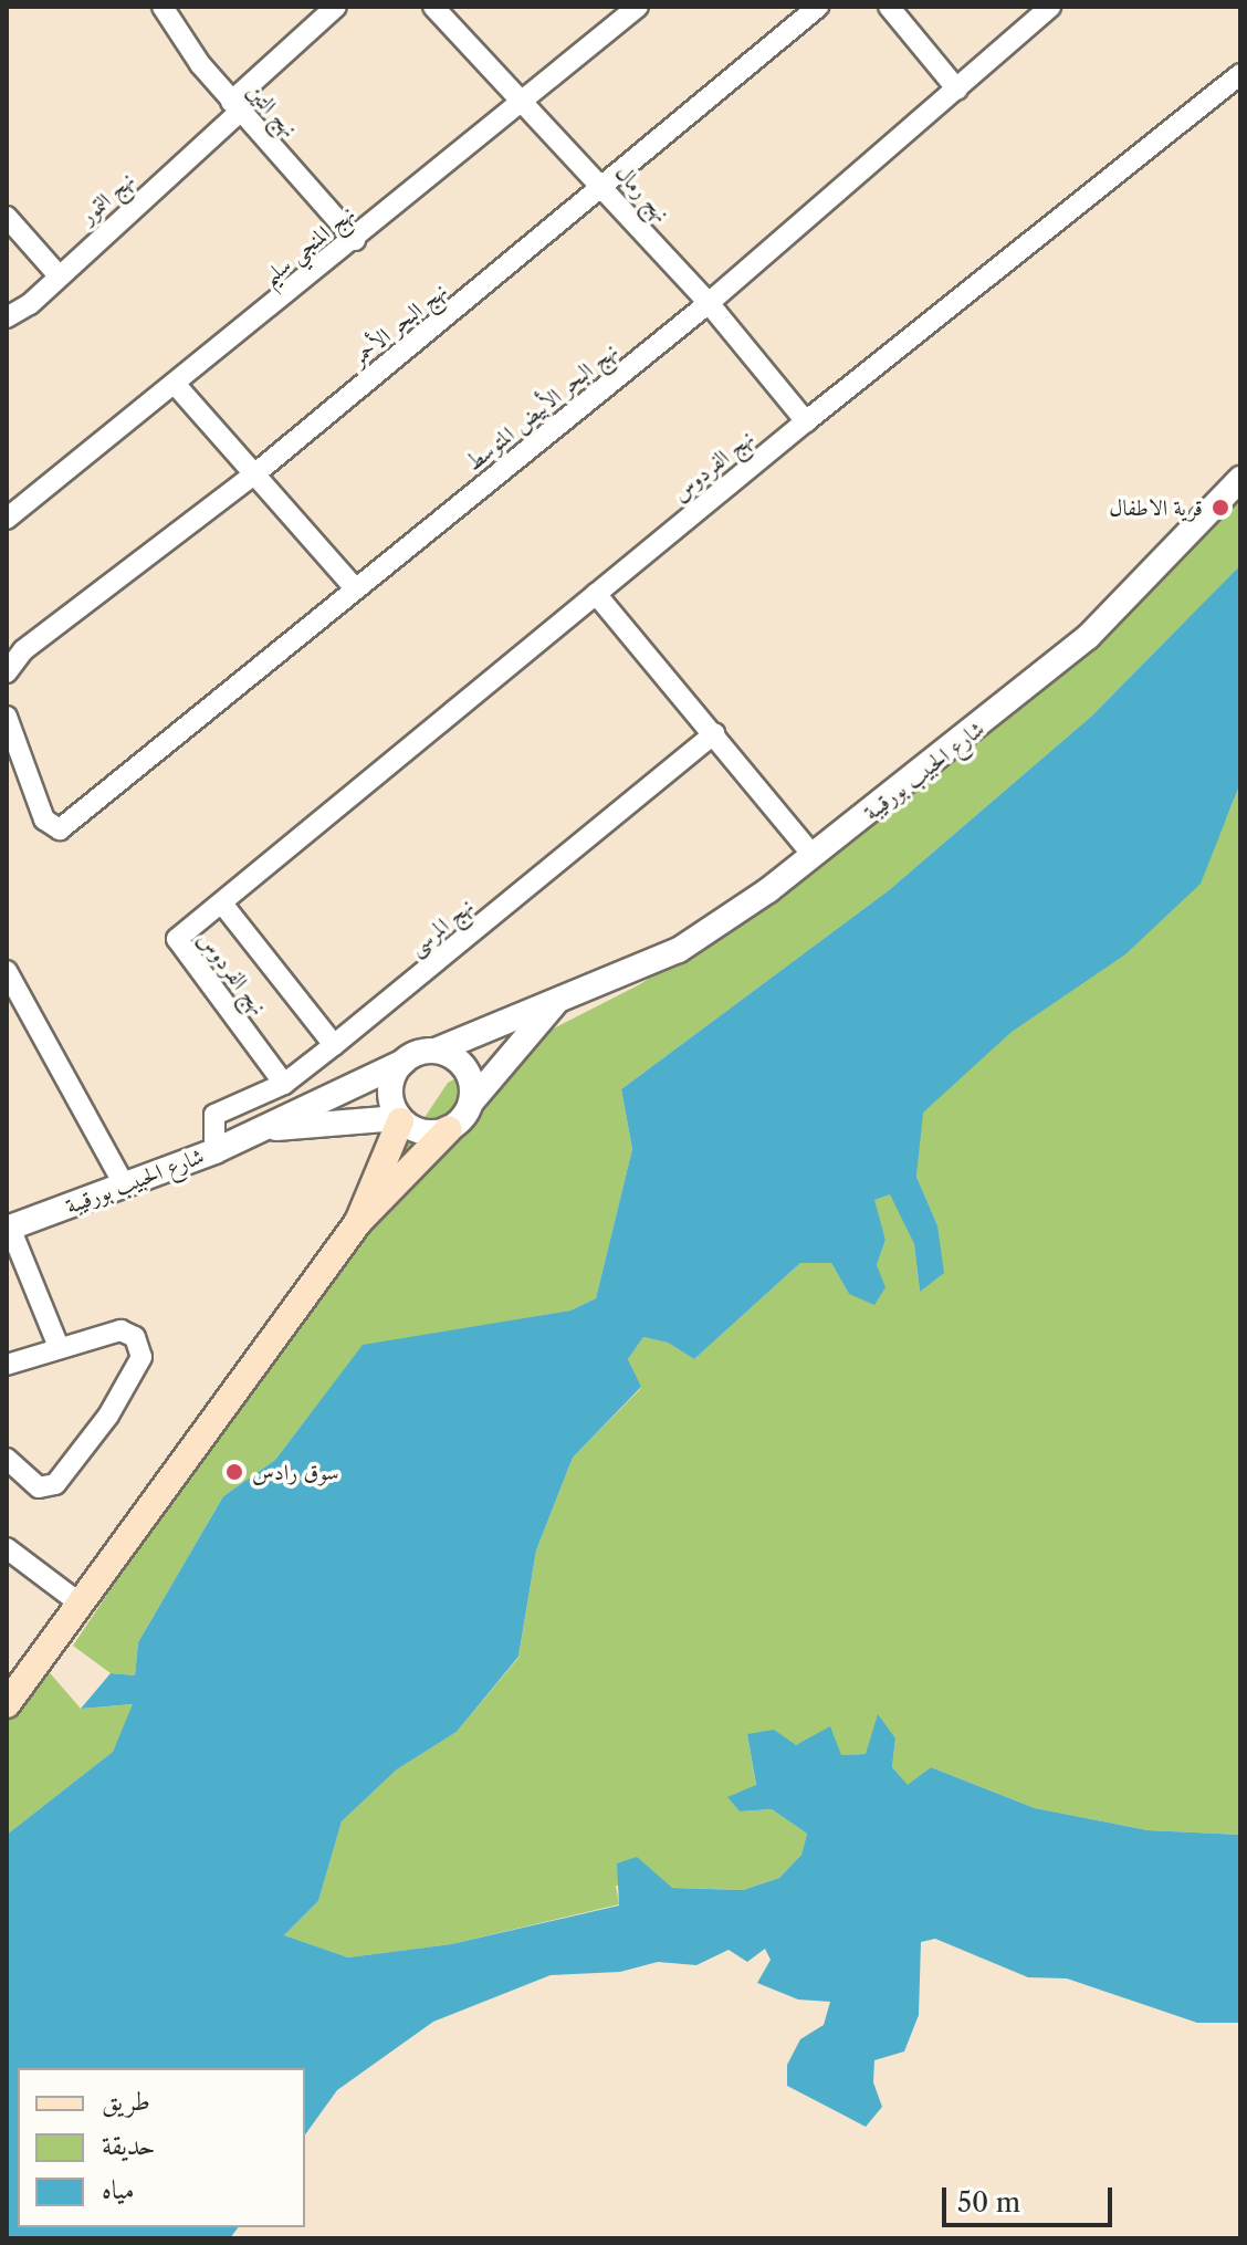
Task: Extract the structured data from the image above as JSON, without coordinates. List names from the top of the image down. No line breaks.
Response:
{"streets":{"street":["نهج التين","نهج رمال","نهج التمور","نهج المنجي سليم","نهج البحر الأحمر","نهج البحر الأبيض المتوسط","نهج الفردوس","شارع الحبيب بورقيبة","نهج المرسى"]},"crossings":[["نهج التين","نهج التمور"],["نهج التين","نهج المنجي سليم"],["نهج رمال","نهج المنجي سليم"],["نهج رمال","نهج البحر الأحمر"],["نهج رمال","نهج البحر الأبيض المتوسط"],["نهج رمال","نهج الفردوس"],["نهج الفردوس","نهج المرسى"],["شارع الحبيب بورقيبة","نهج المرسى"]],"places":["قرية الاطفال","سوق رادس"],"legend":["طريق","حديقة","مياه"],"scale_bar":"50 m"}
